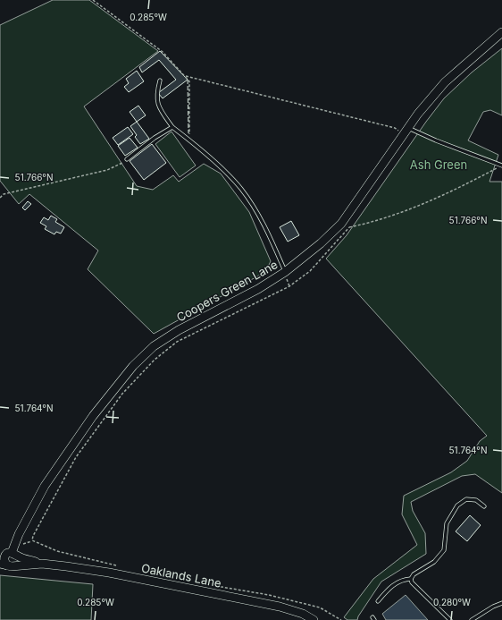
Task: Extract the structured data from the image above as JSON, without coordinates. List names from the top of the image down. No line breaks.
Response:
{"streets":{"street":["Coopers Green Lane","Oaklands Lane"]},"crossings":[["Coopers Green Lane","Oaklands Lane"]],"parks":["Ash Green"],"coordinates":["0.285°W","51.766°N","51.764°N","0.280°W"]}
